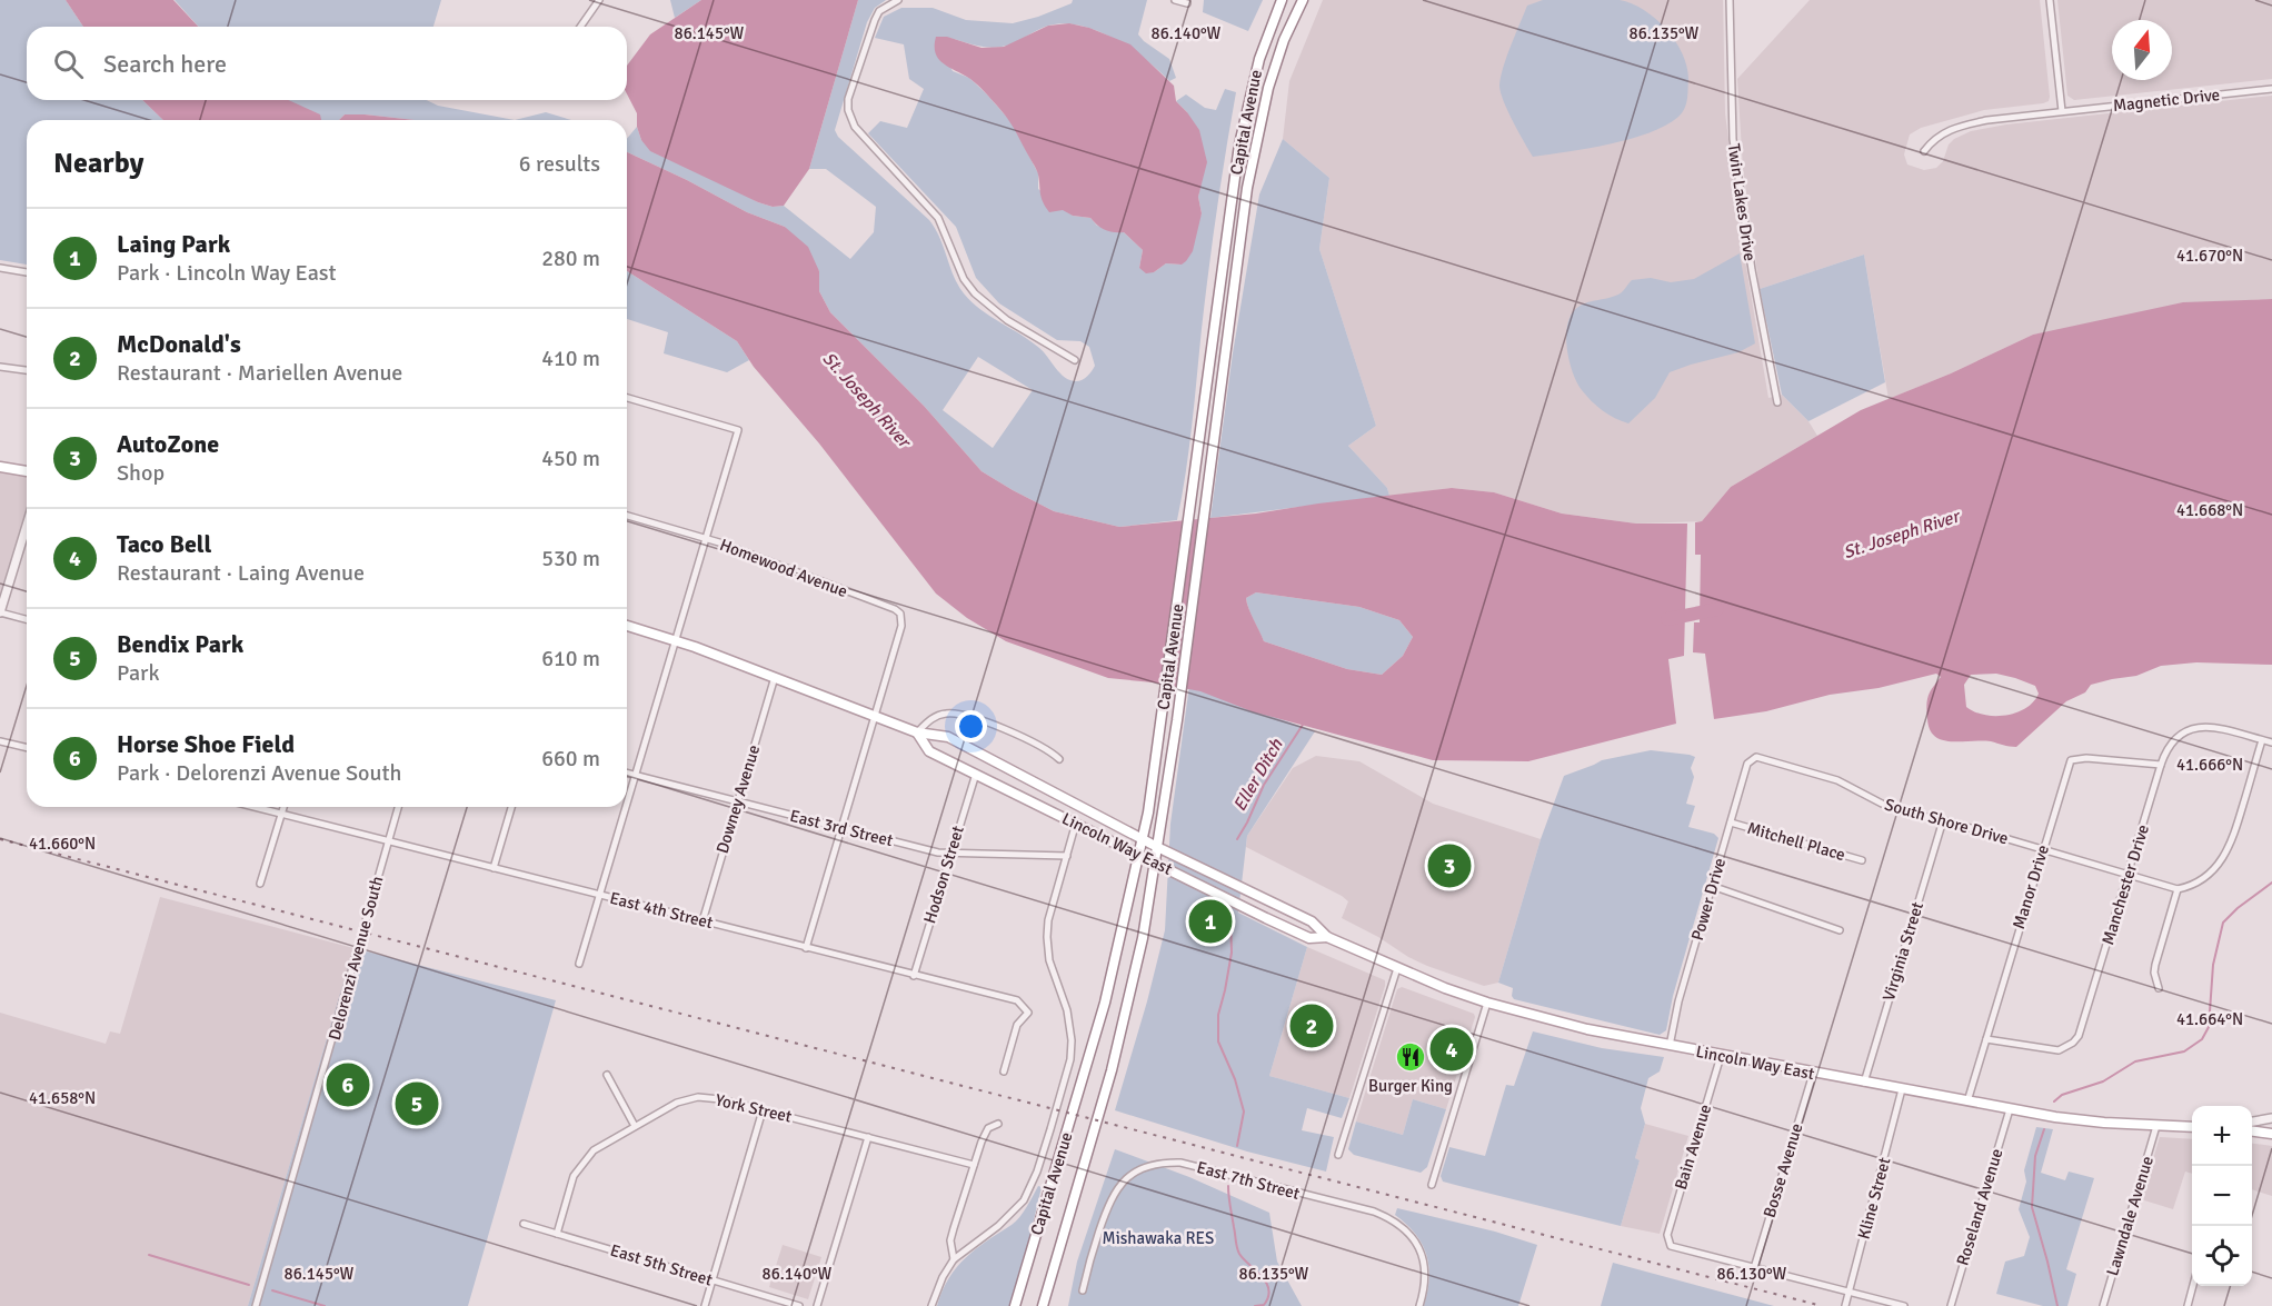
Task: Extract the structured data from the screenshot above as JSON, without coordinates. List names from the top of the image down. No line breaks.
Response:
{"streets":{"main road":["Capital Avenue","Lincoln Way East"],"street":["Magnetic Drive","Twin Lakes Drive","Homewood Avenue","Downey Avenue","South Shore Drive","East 3rd Street","Mitchell Place","Hodson Street","Manchester Drive","Manor Drive","Power Drive","East 4th Street","Virginia Street","Delorenzi Avenue South","York Street","Bain Avenue","Bosse Avenue","East 7th Street","Kline Street","Roseland Avenue","Lawndale Avenue","East 5th Street"]},"crossings":[["Capital Avenue","East 3rd Street"],["Capital Avenue","Lincoln Way East"],["Homewood Avenue","Lincoln Way East"],["Downey Avenue","East 3rd Street"],["Downey Avenue","Lincoln Way East"],["Downey Avenue","East 4th Street"],["South Shore Drive","Manchester Drive"],["South Shore Drive","Manor Drive"],["South Shore Drive","Power Drive"],["South Shore Drive","Virginia Street"],["East 3rd Street","Hodson Street"],["Mitchell Place","Power Drive"],["Lincoln Way East","Hodson Street"],["Lincoln Way East","Manor Drive"],["Lincoln Way East","Power Drive"],["Lincoln Way East","Virginia Street"],["Lincoln Way East","Bain Avenue"],["Lincoln Way East","Bosse Avenue"],["Lincoln Way East","Kline Street"],["Lincoln Way East","Roseland Avenue"],["Lincoln Way East","Lawndale Avenue"],["Hodson Street","East 4th Street"],["Manchester Drive","Manor Drive"],["East 4th Street","Delorenzi Avenue South"],["York Street","East 5th Street"],["Bain Avenue","Bosse Avenue"]],"water":["St. Joseph River","Eller Ditch"],"parks":["Mishawaka RES"],"places":{"restaurant":["Burger King"]},"north":"top","page":{"search":"Search here","heading":["Nearby","6 results"],"list":[{"mark":"1","name":"Laing Park","note":"Park · Lincoln Way East","value":"280 m"},{"mark":"2","name":"McDonald's","note":"Restaurant · Mariellen Avenue","value":"410 m"},{"mark":"3","name":"AutoZone","note":"Shop","value":"450 m"},{"mark":"4","name":"Taco Bell","note":"Restaurant · Laing Avenue","value":"530 m"},{"mark":"5","name":"Bendix Park","note":"Park","value":"610 m"},{"mark":"6","name":"Horse Shoe Field","note":"Park · Delorenzi Avenue South","value":"660 m"}],"pins":["3","1","2","4","6","5"],"map_buttons":["+","−"]},"coordinates":["86.145°W","86.140°W","86.135°W","41.670°N","41.668°N","41.666°N","41.660°N","41.664°N","41.658°N","86.130°W"]}
